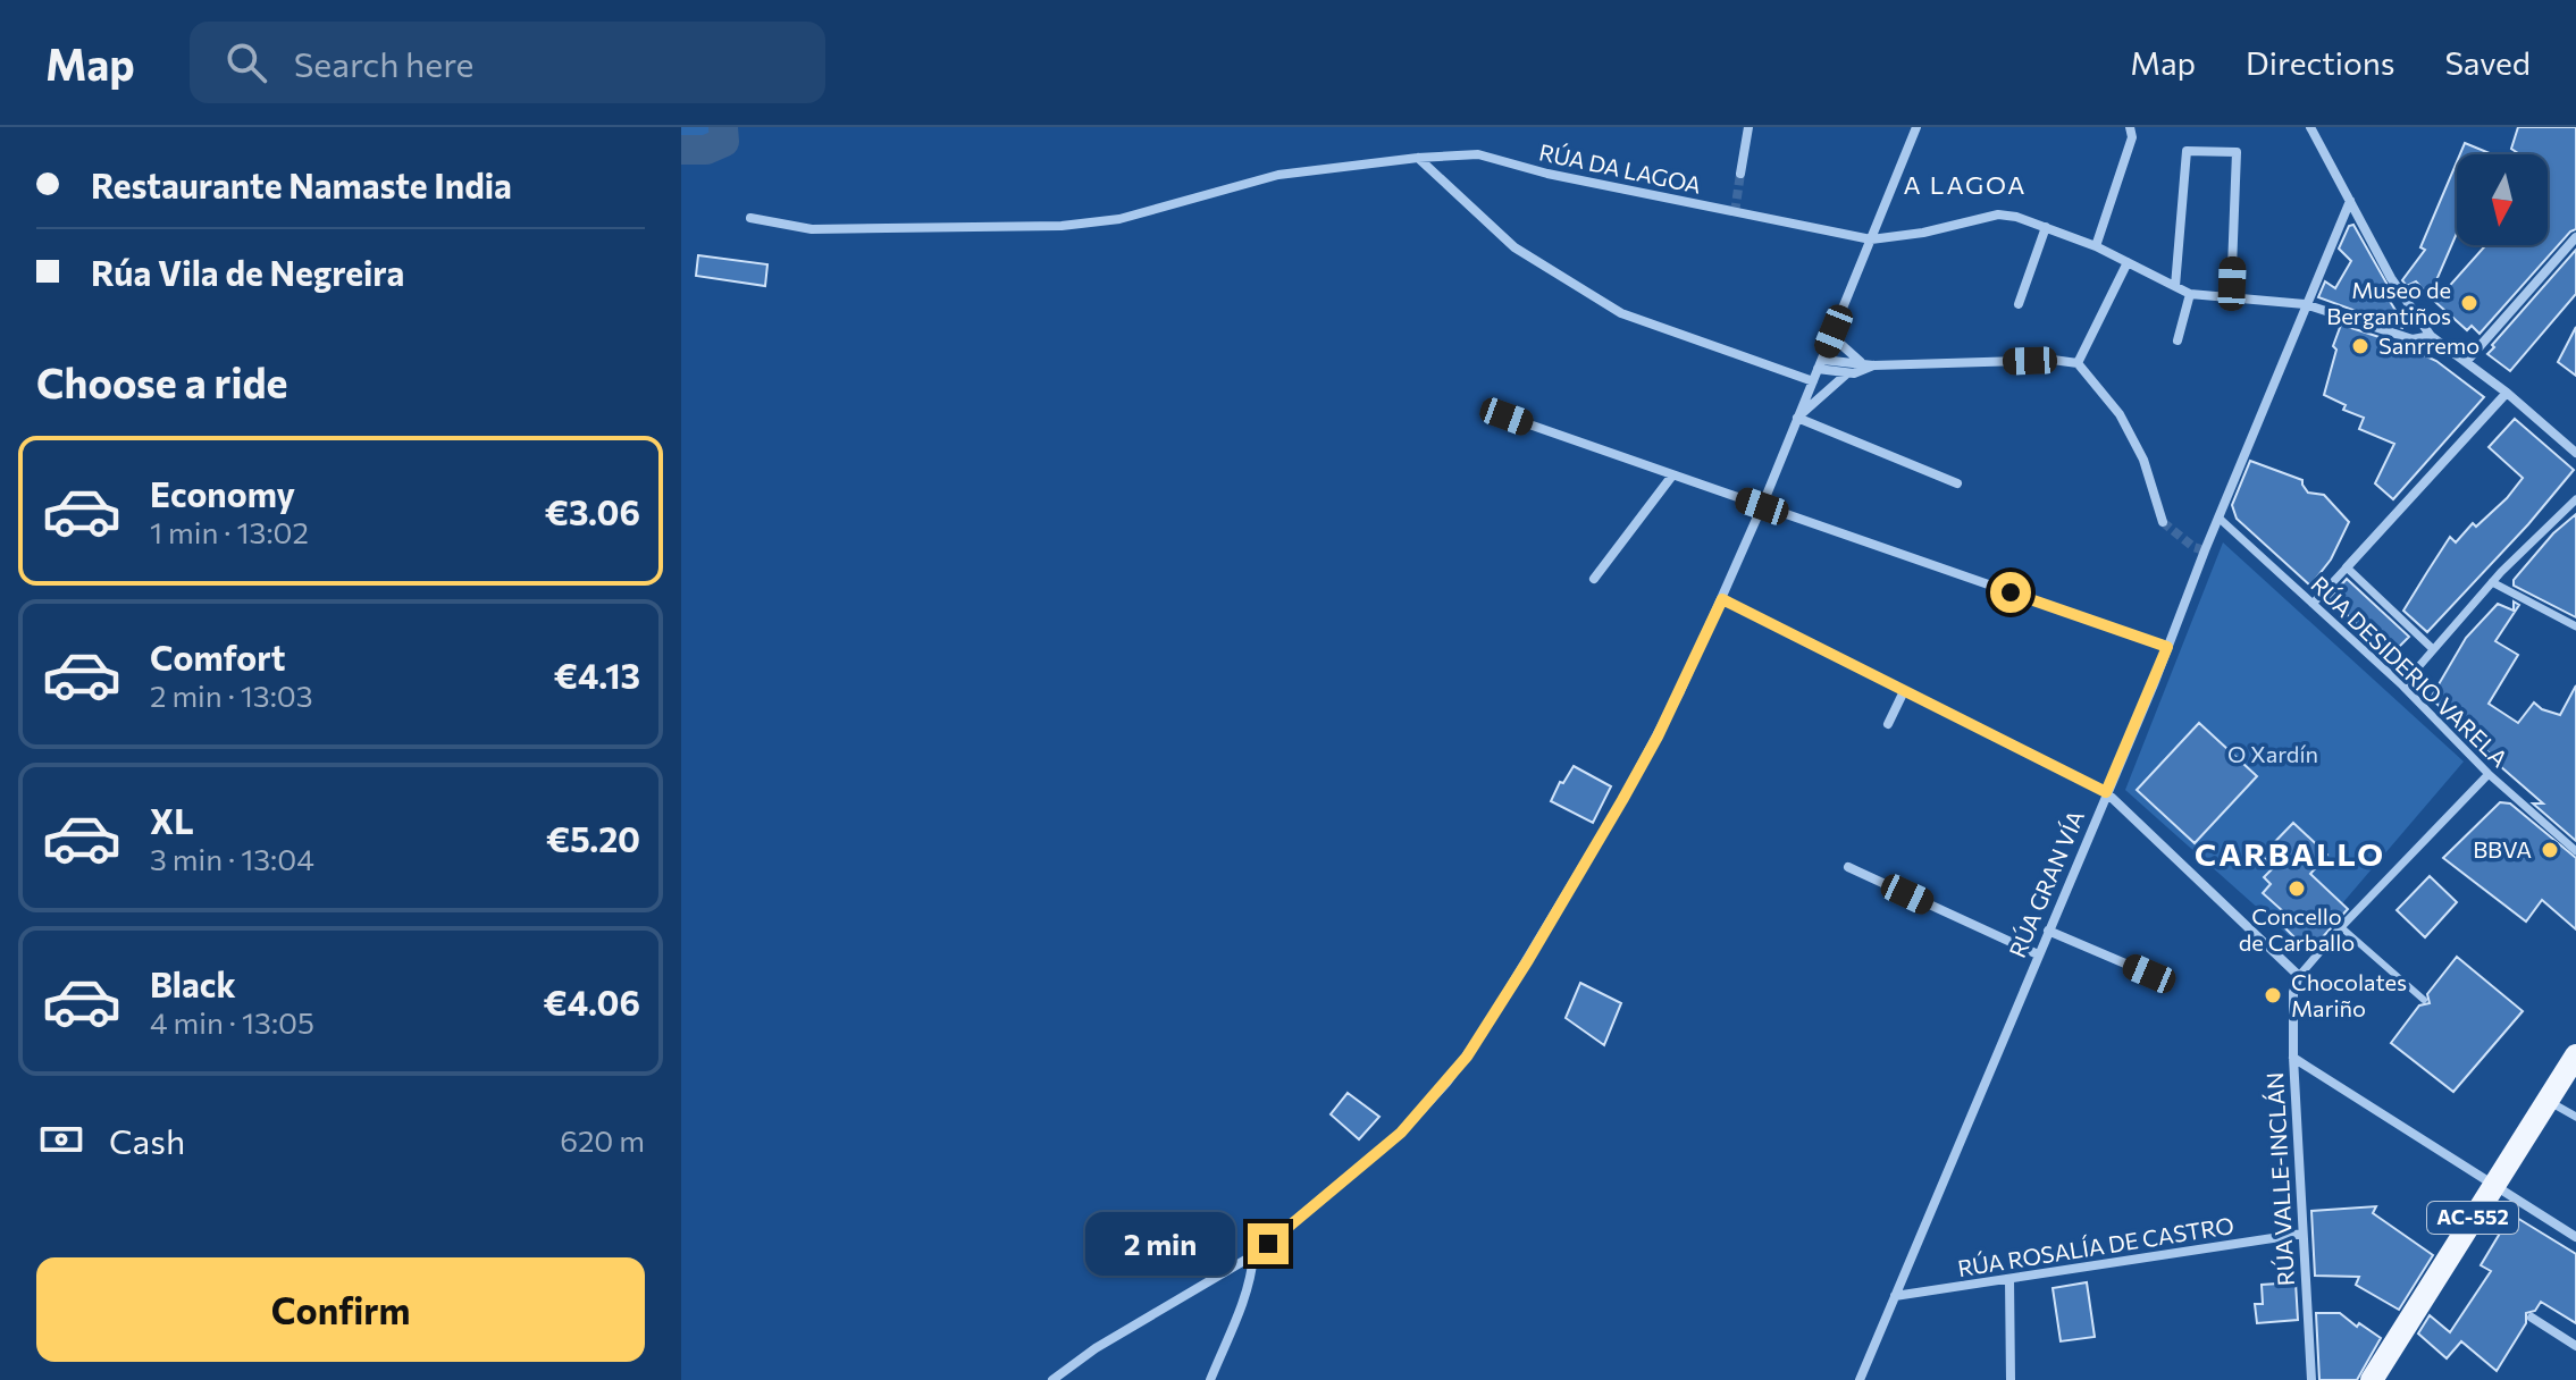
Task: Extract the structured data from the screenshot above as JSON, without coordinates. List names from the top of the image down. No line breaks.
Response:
{"streets":{"main road":["AC-552"],"street":["RÚA DA LAGOA","RÚA DESIDERIO VARELA","RÚA GRAN VÍA","RÚA VALLE-INCLÁN","RÚA ROSALÍA DE CASTRO"]},"crossings":[["RÚA DA LAGOA","RÚA GRAN VÍA"],["RÚA DESIDERIO VARELA","RÚA GRAN VÍA"],["RÚA GRAN VÍA","RÚA ROSALÍA DE CASTRO"],["RÚA VALLE-INCLÁN","RÚA ROSALÍA DE CASTRO"]],"districts":["A LAGOA","CARBALLO"],"parks":["O Xardín"],"places":["Museo de Bergantiños","Sanrremo","BBVA","Concello de Carballo","Chocolates Mariño"],"north":"bottom","page":{"header":"Map","search":"Search here","nav":["Map","Directions","Saved"],"banner":["Restaurante Namaste India","Rúa Vila de Negreira"],"heading":"Choose a ride","list":[{"name":"Economy","note":"1 min · 13:02","value":"€3.06"},{"name":"Comfort","note":"2 min · 13:03","value":"€4.13"},{"name":"XL","note":"3 min · 13:04","value":"€5.20"},{"name":"Black","note":"4 min · 13:05","value":"€4.06"}],"pay":["Cash","620 m"],"bubble":"2 min","buttons":"Confirm"}}
